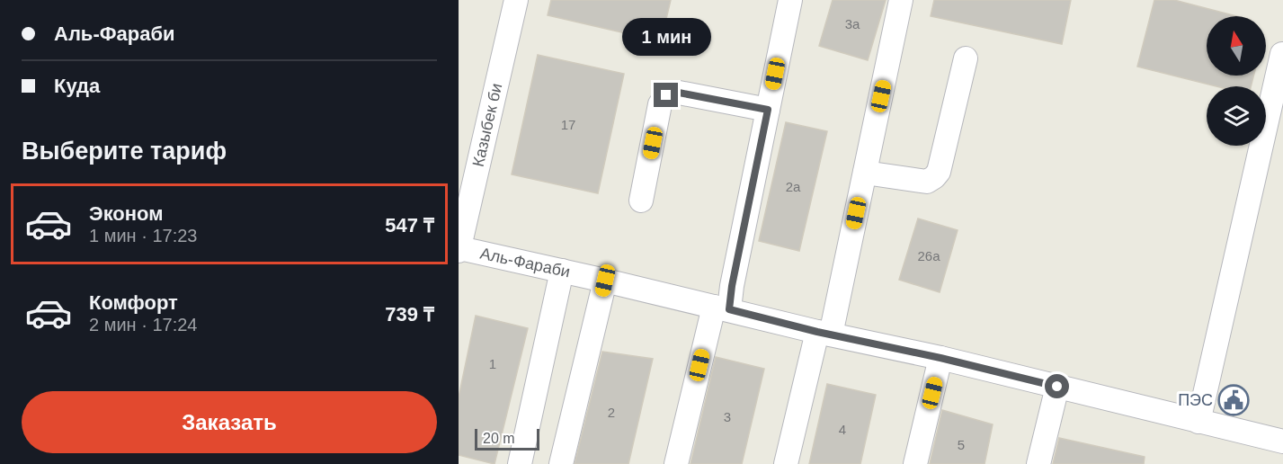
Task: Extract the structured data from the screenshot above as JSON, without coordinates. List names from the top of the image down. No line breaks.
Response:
{"streets":{"street":["Казыбек би","Аль-Фараби"]},"crossings":[["Казыбек би","Аль-Фараби"]],"places":{"public building":["ПЭС"]},"house_numbers":["3а","17","2а","26а","1","2","3","4","5"],"scale_bar":"20 m","north":"top","page":{"banner":["Аль-Фараби","Куда"],"bubble":"1 мин","heading":"Выберите тариф","list":[{"name":"Эконом","note":"1 мин · 17:23","value":"547 ₸"},{"name":"Комфорт","note":"2 мин · 17:24","value":"739 ₸"}],"buttons":"Заказать","scale":"20 m"}}
